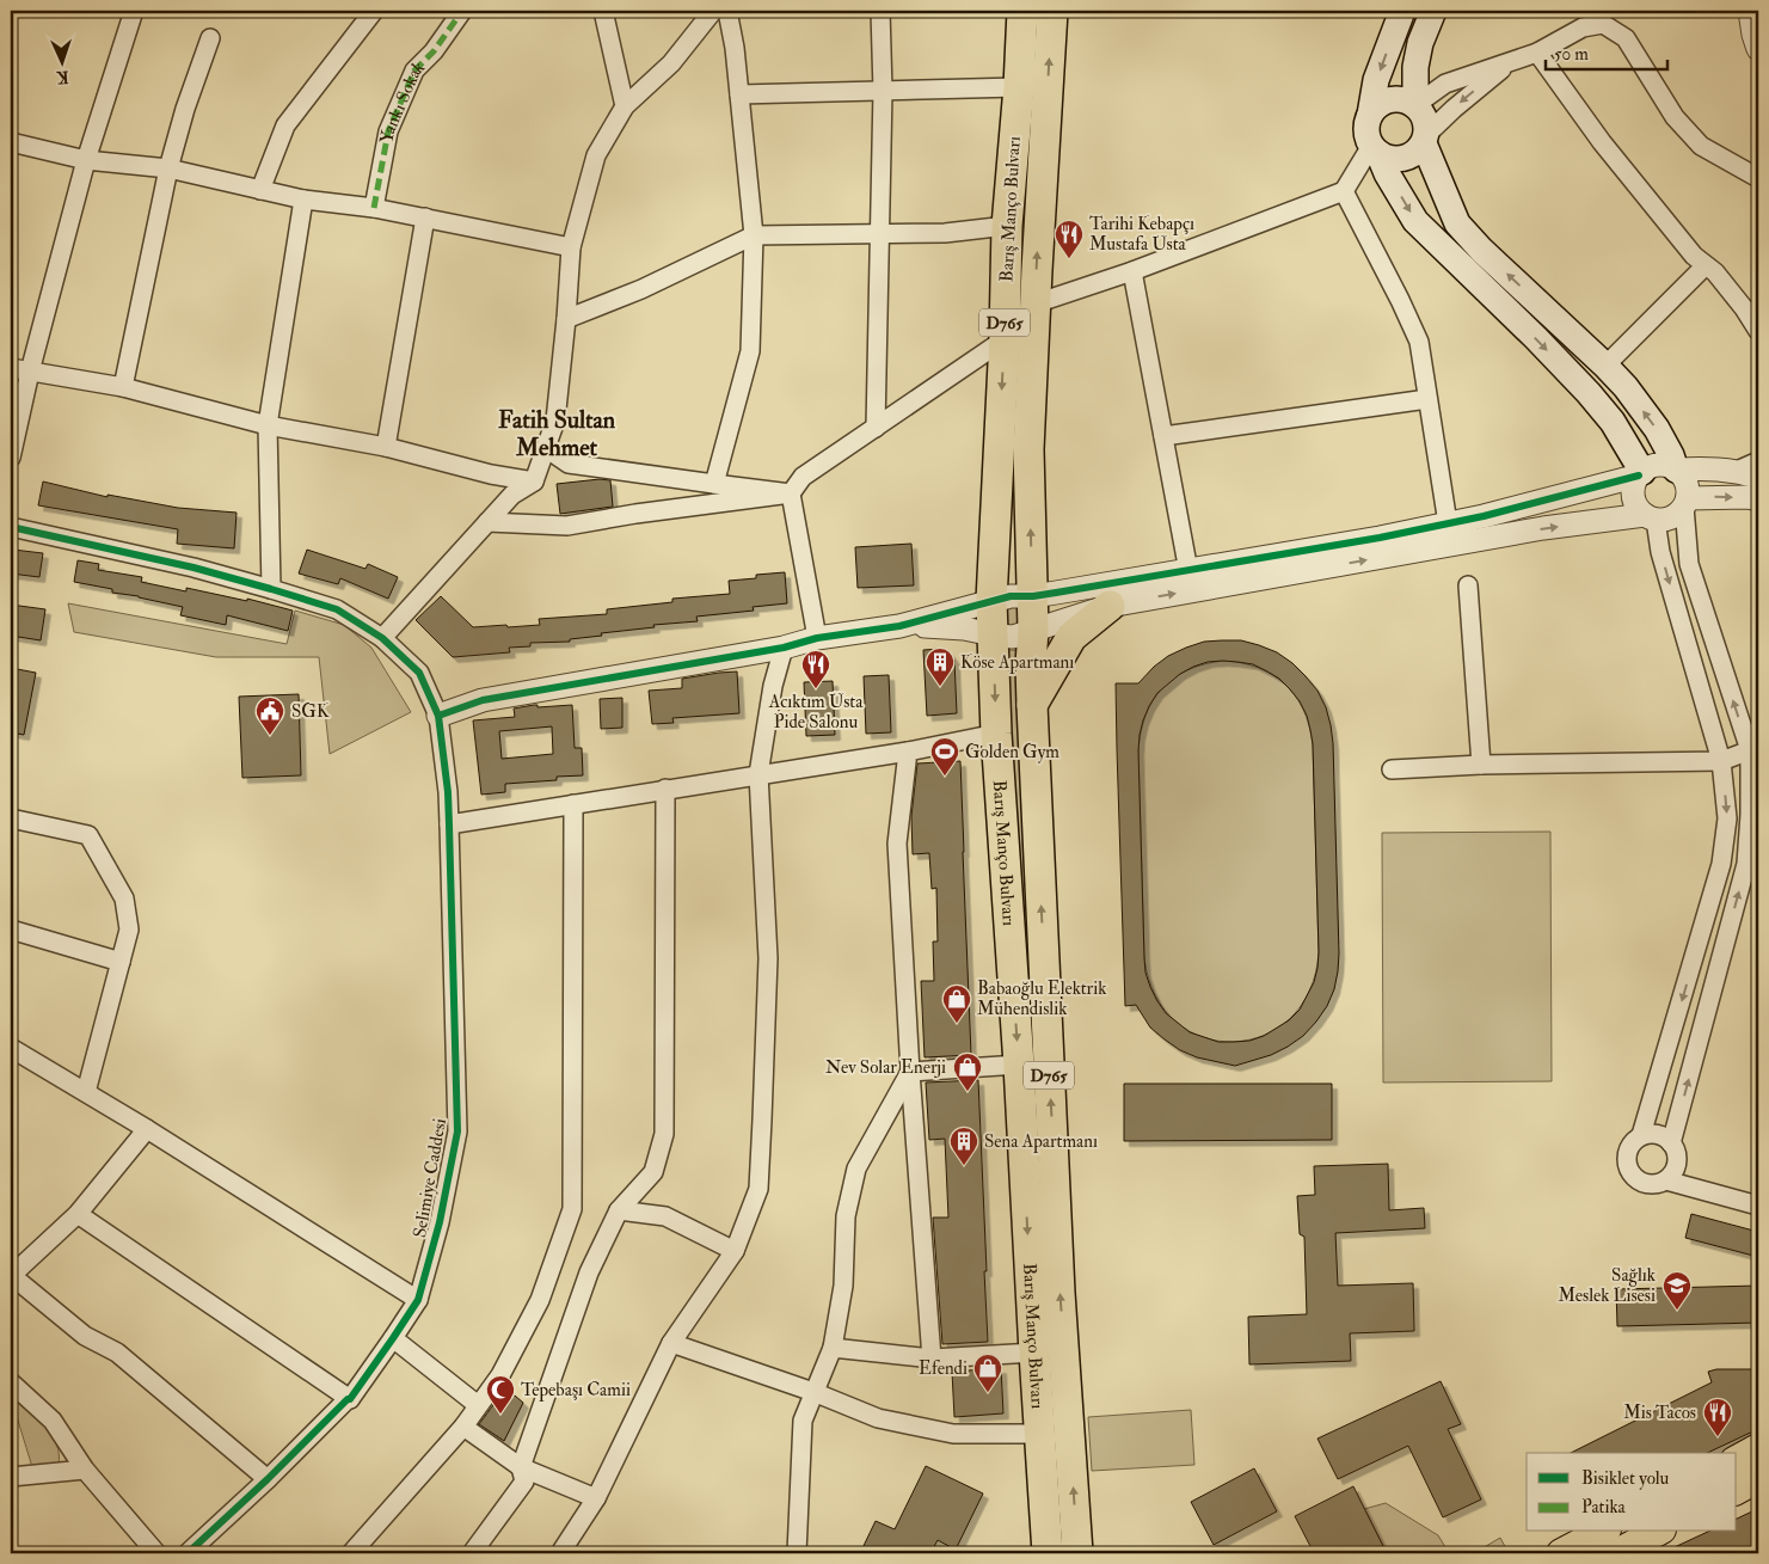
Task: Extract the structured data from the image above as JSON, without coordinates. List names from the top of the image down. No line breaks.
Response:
{"streets":{"highway":["Barış Manço Bulvarı","D765"],"street":["Yankı Sokak","Selimiye Caddesi"]},"districts":["Fatih Sultan Mehmet"],"places":{"restaurant":["Tarihi Kebapçı Mustafa Usta","Acıktım Usta Pide Salonu","Mis Tacos"],"building":["Köse Apartmanı","Sena Apartmanı"],"public building":["SGK"],"sports":["Golden Gym"],"shop":["Babaoğlu Elektrik Mühendislik","Nev Solar Enerji","Efendi"],"school or university":["Sağlık Meslek Lisesi"],"mosque":["Tepebaşı Camii"]},"legend":["Bisiklet yolu","Patika"],"scale_bar":"50 m","north":"bottom"}
